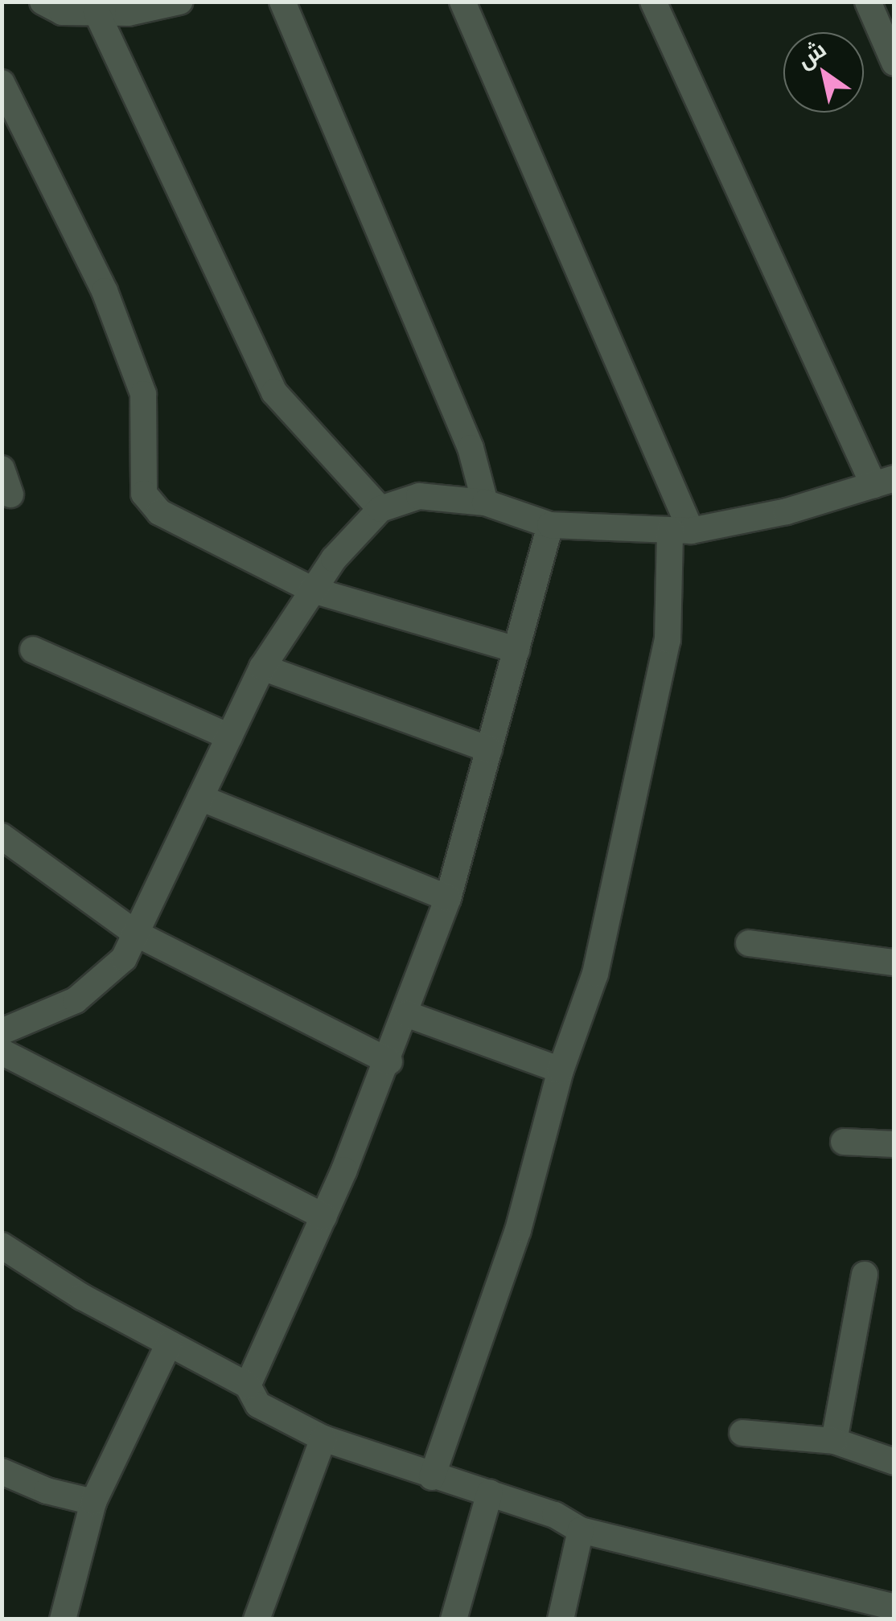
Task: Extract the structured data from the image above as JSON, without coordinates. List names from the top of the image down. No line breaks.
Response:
{"north":"top left"}
